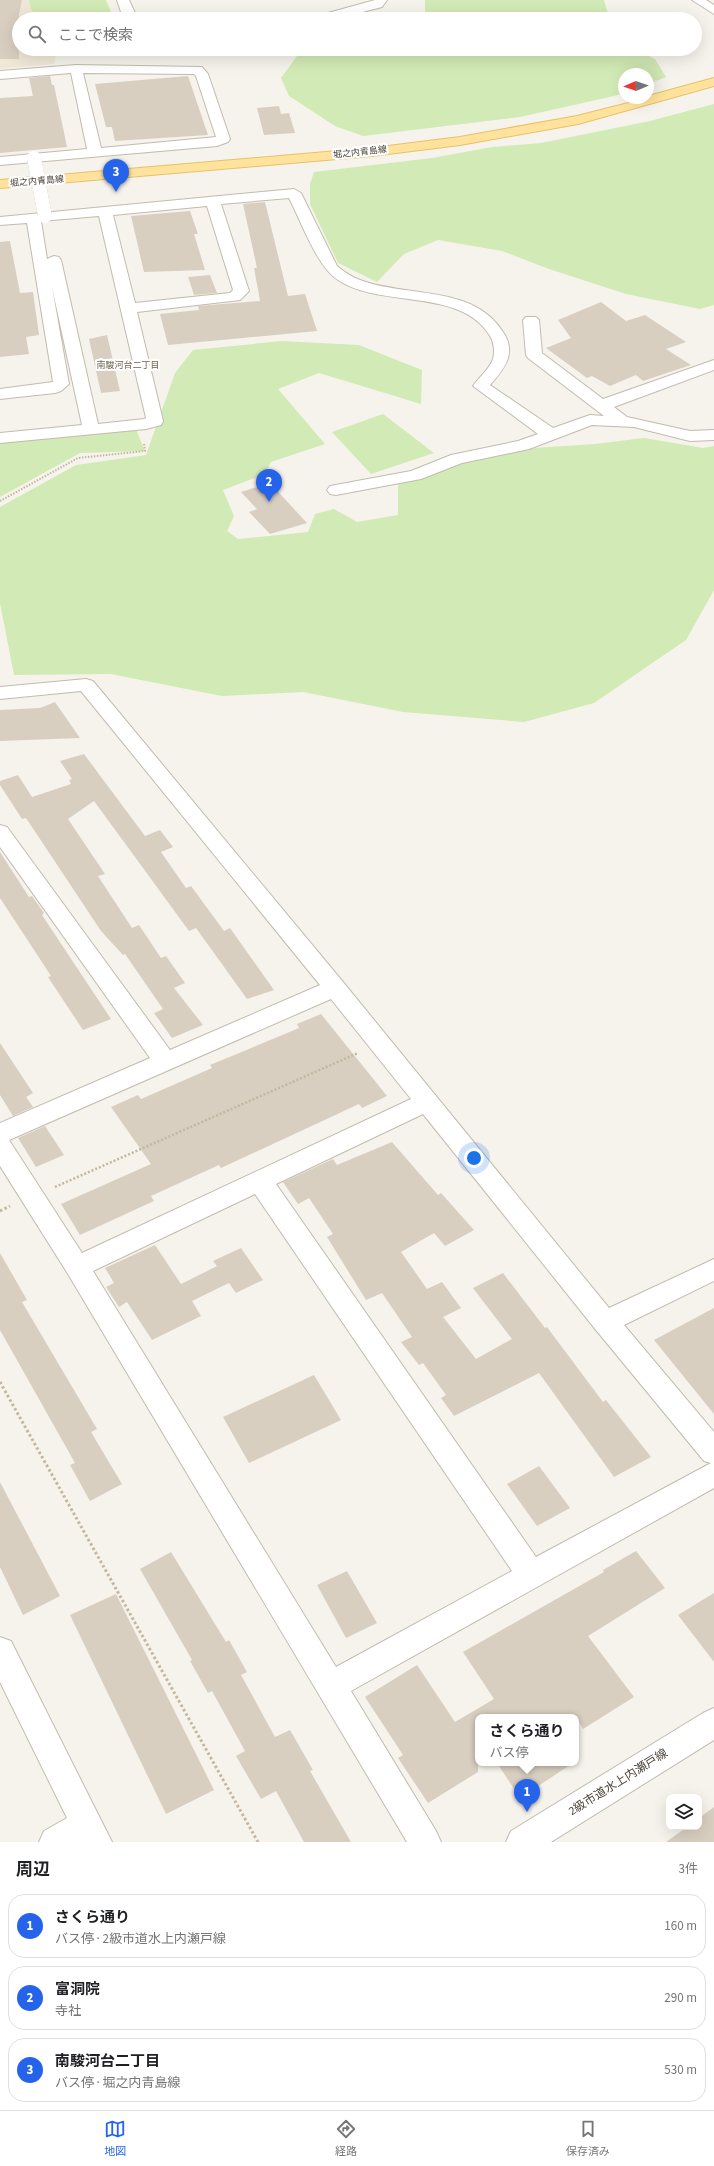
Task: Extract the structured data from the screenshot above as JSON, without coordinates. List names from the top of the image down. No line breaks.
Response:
{"streets":{"main road":["堀之内青島線"],"street":["2級市道水上内瀬戸線"]},"districts":["南駿河台二丁目"],"north":"left","page":{"search":"ここで検索","pins":["3","2","1"],"popup":["さくら通り","バス停"],"heading":["周辺","3件"],"list":[{"mark":"1","name":"さくら通り","note":"バス停 · 2級市道水上内瀬戸線","value":"160 m"},{"mark":"2","name":"富洞院","note":"寺社","value":"290 m"},{"mark":"3","name":"南駿河台二丁目","note":"バス停 · 堀之内青島線","value":"530 m"}],"nav":["地図","経路","保存済み"]}}
